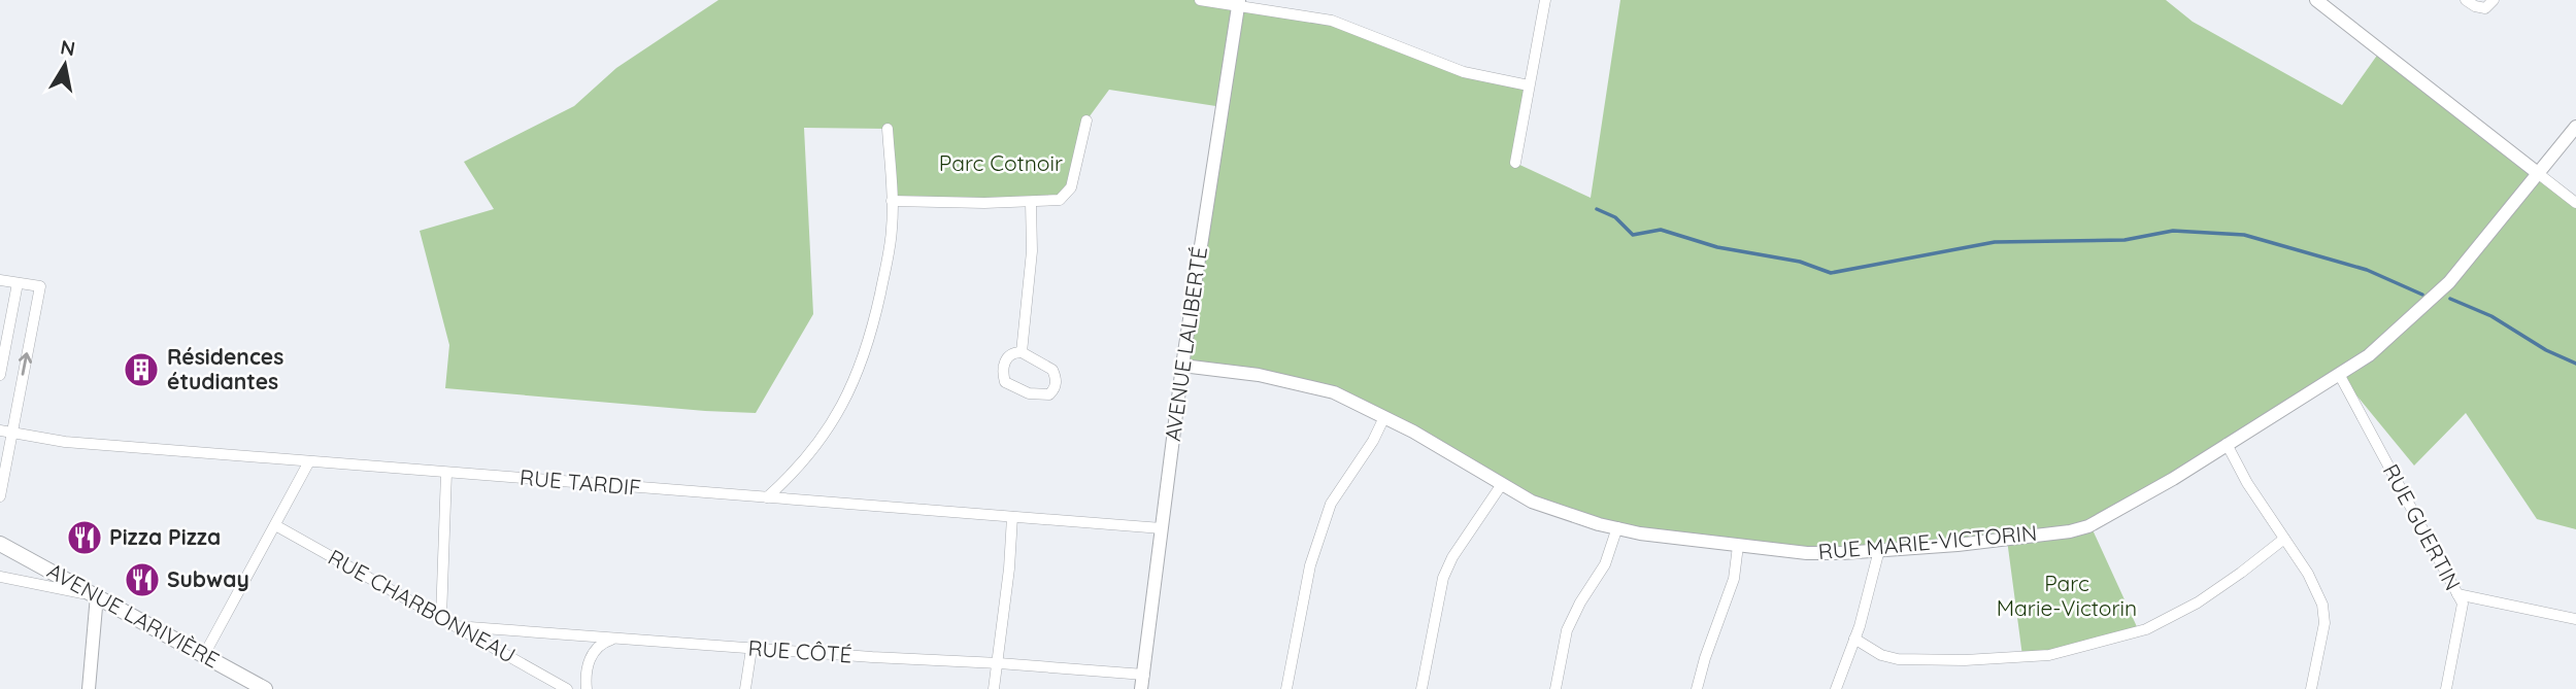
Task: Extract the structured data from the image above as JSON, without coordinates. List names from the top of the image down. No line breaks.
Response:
{"streets":{"main road":["AVENUE LARIVIÈRE"],"street":["AVENUE LALIBERTÉ","RUE TARDIF","RUE GUERTIN","RUE MARIE-VICTORIN","RUE CHARBONNEAU","RUE CÔTÉ"]},"crossings":[["AVENUE LALIBERTÉ","RUE TARDIF"],["AVENUE LALIBERTÉ","RUE MARIE-VICTORIN"],["AVENUE LALIBERTÉ","RUE CÔTÉ"],["RUE GUERTIN","RUE MARIE-VICTORIN"],["RUE CHARBONNEAU","RUE CÔTÉ"]],"parks":["Parc Cotnoir","Parc Marie-Victorin"],"places":{"building":["Résidences étudiantes"],"restaurant":["Pizza Pizza","Subway"]},"north":"top"}
